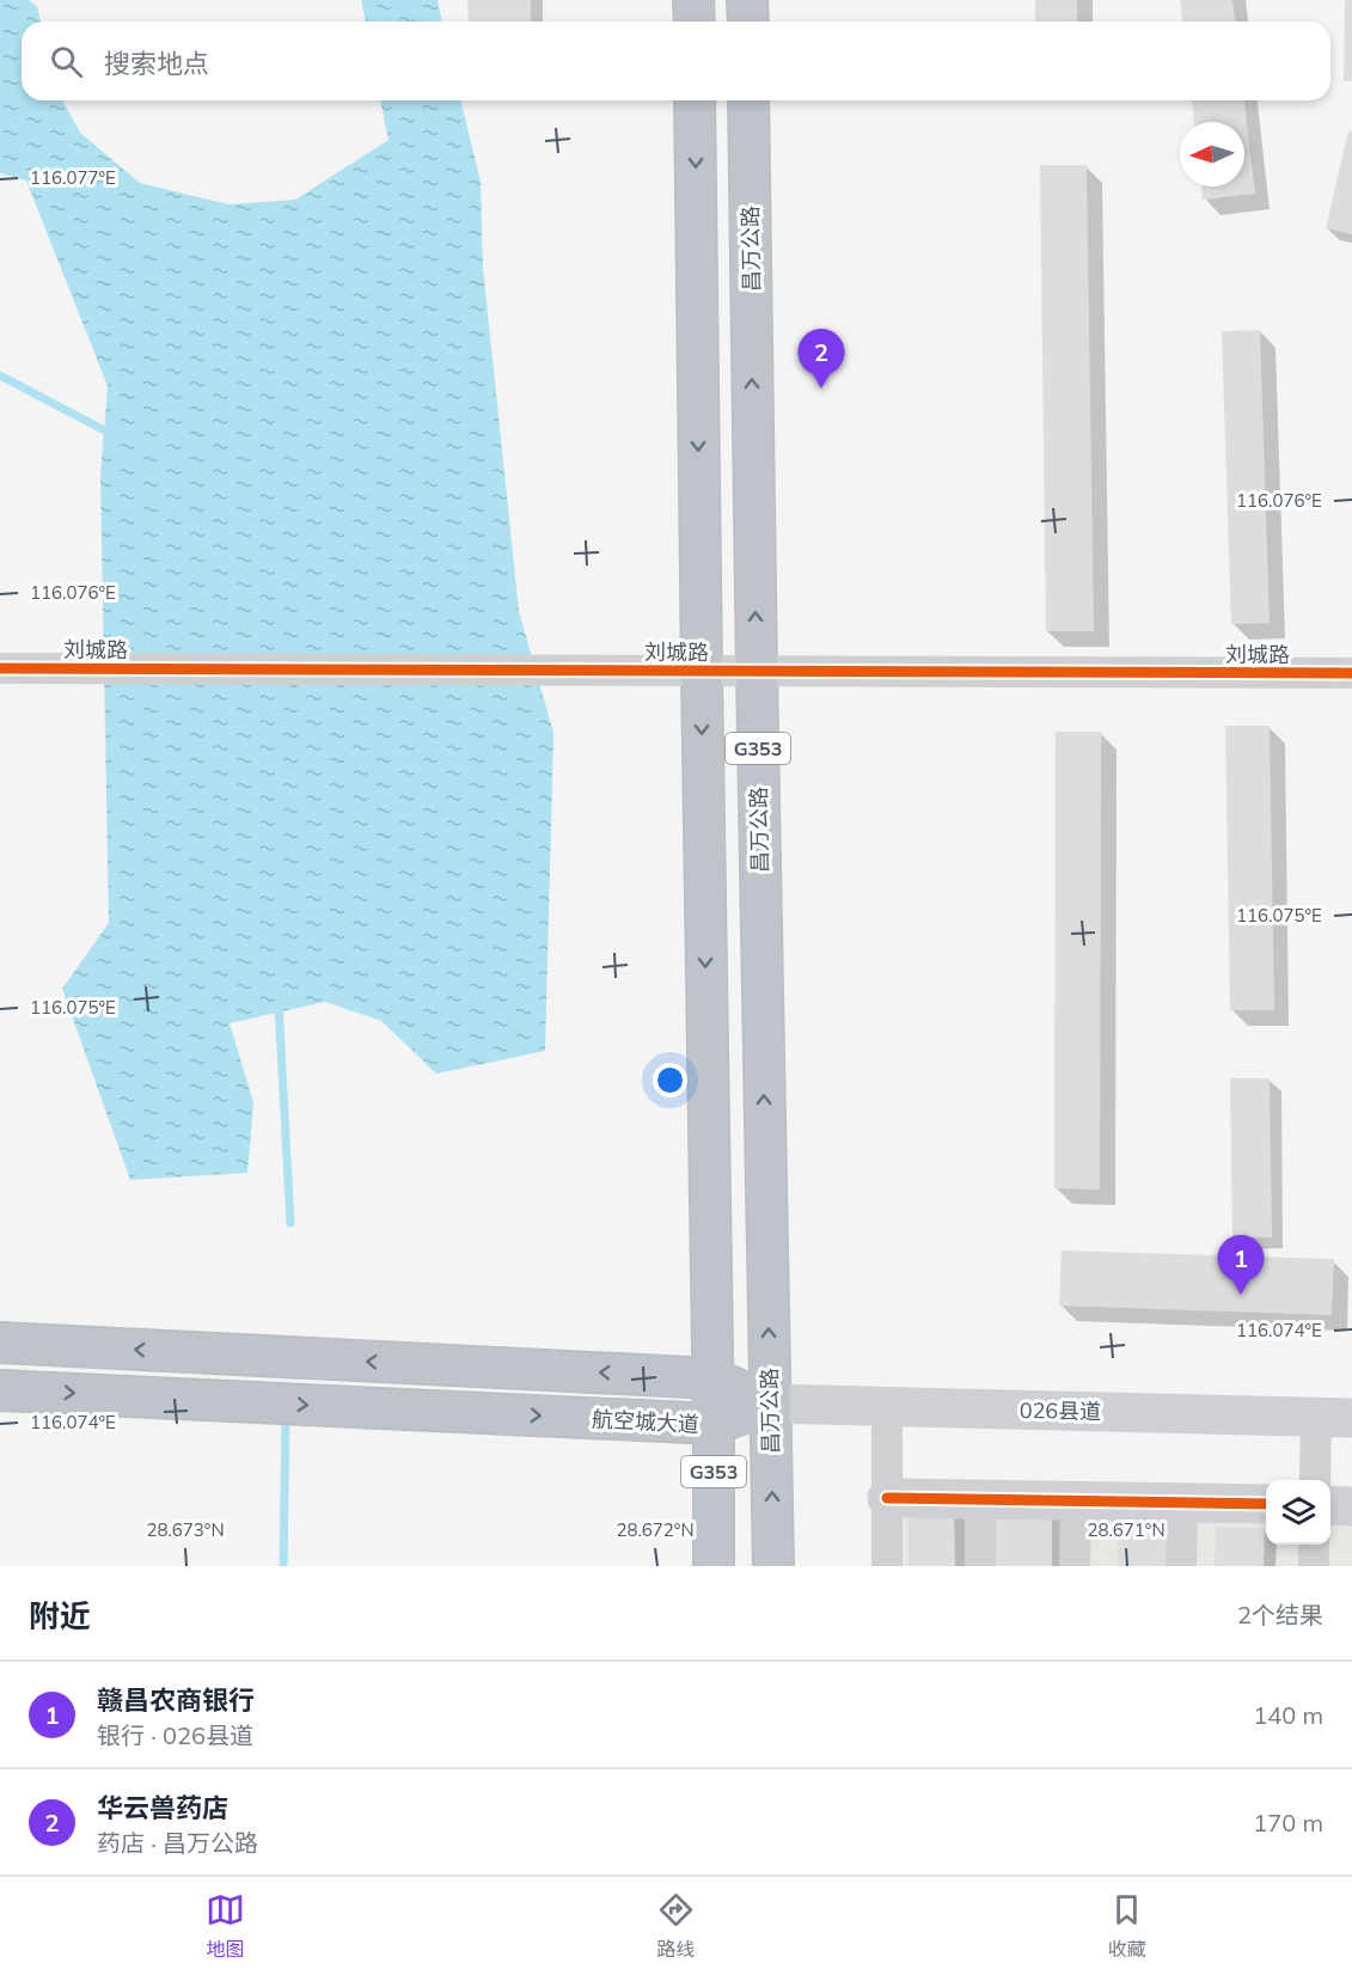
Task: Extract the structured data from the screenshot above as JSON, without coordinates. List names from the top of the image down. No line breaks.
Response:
{"streets":{"highway":["昌万公路","G353","航空城大道"],"main road":["026县道"],"street":["刘城路"]},"crossings":[["昌万公路","刘城路"],["昌万公路","026县道"],["昌万公路","航空城大道"],["刘城路","G353"],["G353","航空城大道"],["026县道","航空城大道"]],"north":"left","page":{"search":"搜索地点","pins":["2","1"],"heading":["附近","2个结果"],"list":[{"mark":"1","name":"赣昌农商银行","note":"银行 · 026县道","value":"140 m"},{"mark":"2","name":"华云兽药店","note":"药店 · 昌万公路","value":"170 m"}],"nav":["地图","路线","收藏"]},"coordinates":["116.077°E","116.076°E","116.075°E","116.074°E","28.673°N","28.672°N","28.671°N"]}
